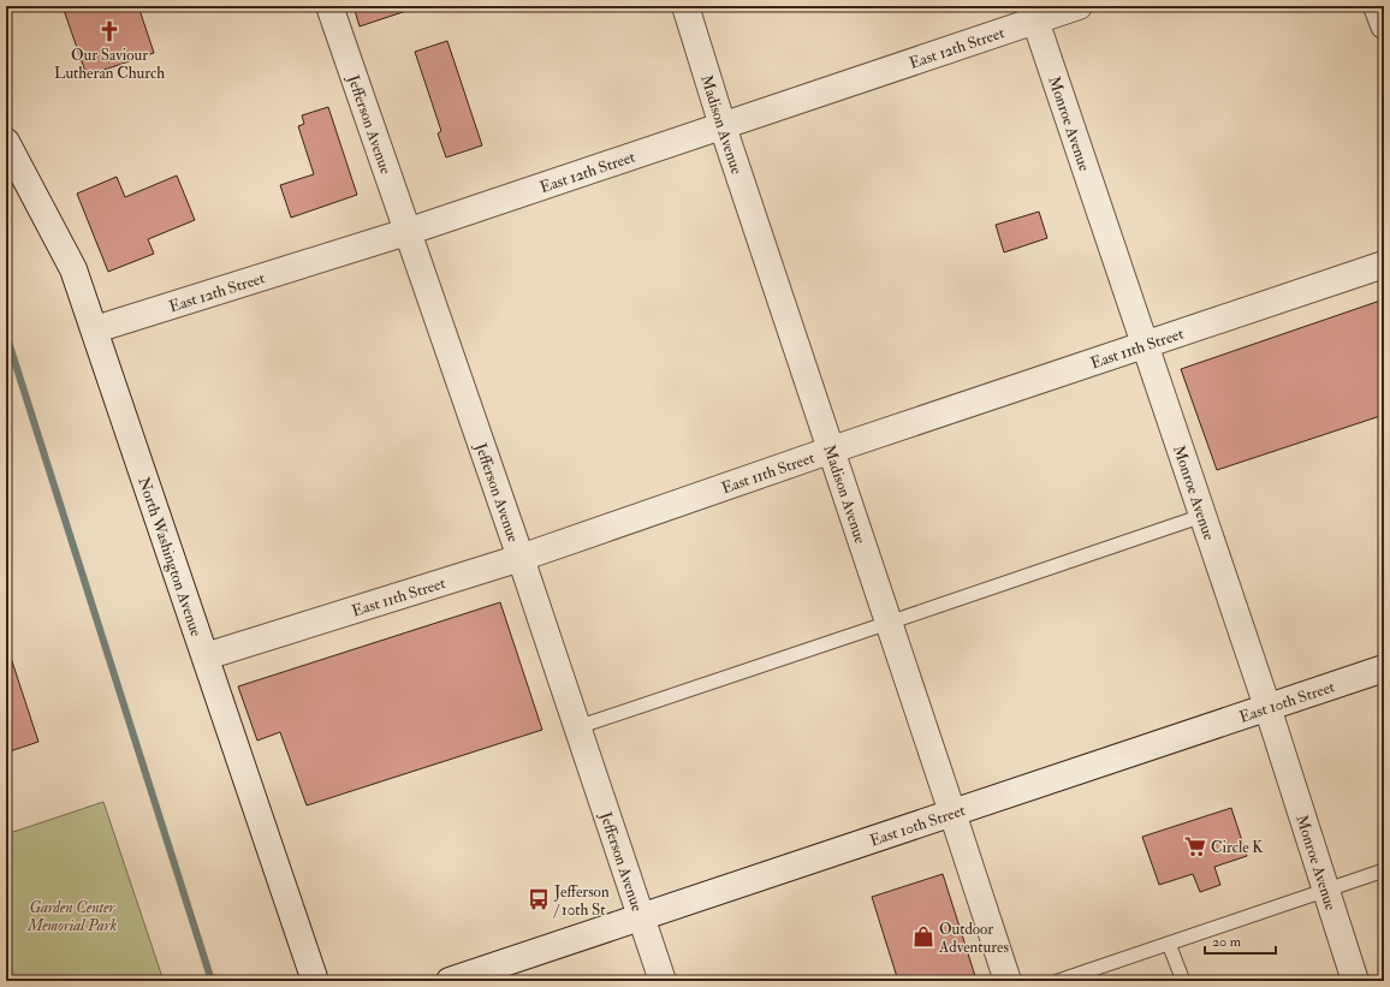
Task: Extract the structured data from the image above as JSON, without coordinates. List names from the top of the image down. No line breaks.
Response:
{"streets":{"street":["East 12th Street","Madison Avenue","Monroe Avenue","Jefferson Avenue","East 11th Street","North Washington Avenue","East 10th Street"]},"crossings":[["East 12th Street","Madison Avenue"],["East 12th Street","Monroe Avenue"],["East 12th Street","Jefferson Avenue"],["East 12th Street","North Washington Avenue"],["Madison Avenue","East 11th Street"],["Madison Avenue","East 10th Street"],["Monroe Avenue","East 11th Street"],["Monroe Avenue","East 10th Street"],["Jefferson Avenue","East 11th Street"],["Jefferson Avenue","East 10th Street"],["East 11th Street","North Washington Avenue"]],"parks":["Garden Center Memorial Park"],"places":{"church":["Our Saviour Lutheran Church"],"supermarket":["Circle K"],"bus stop":["Jefferson / 10th St"],"shop":["Outdoor Adventures"]},"scale_bar":"20 m"}
